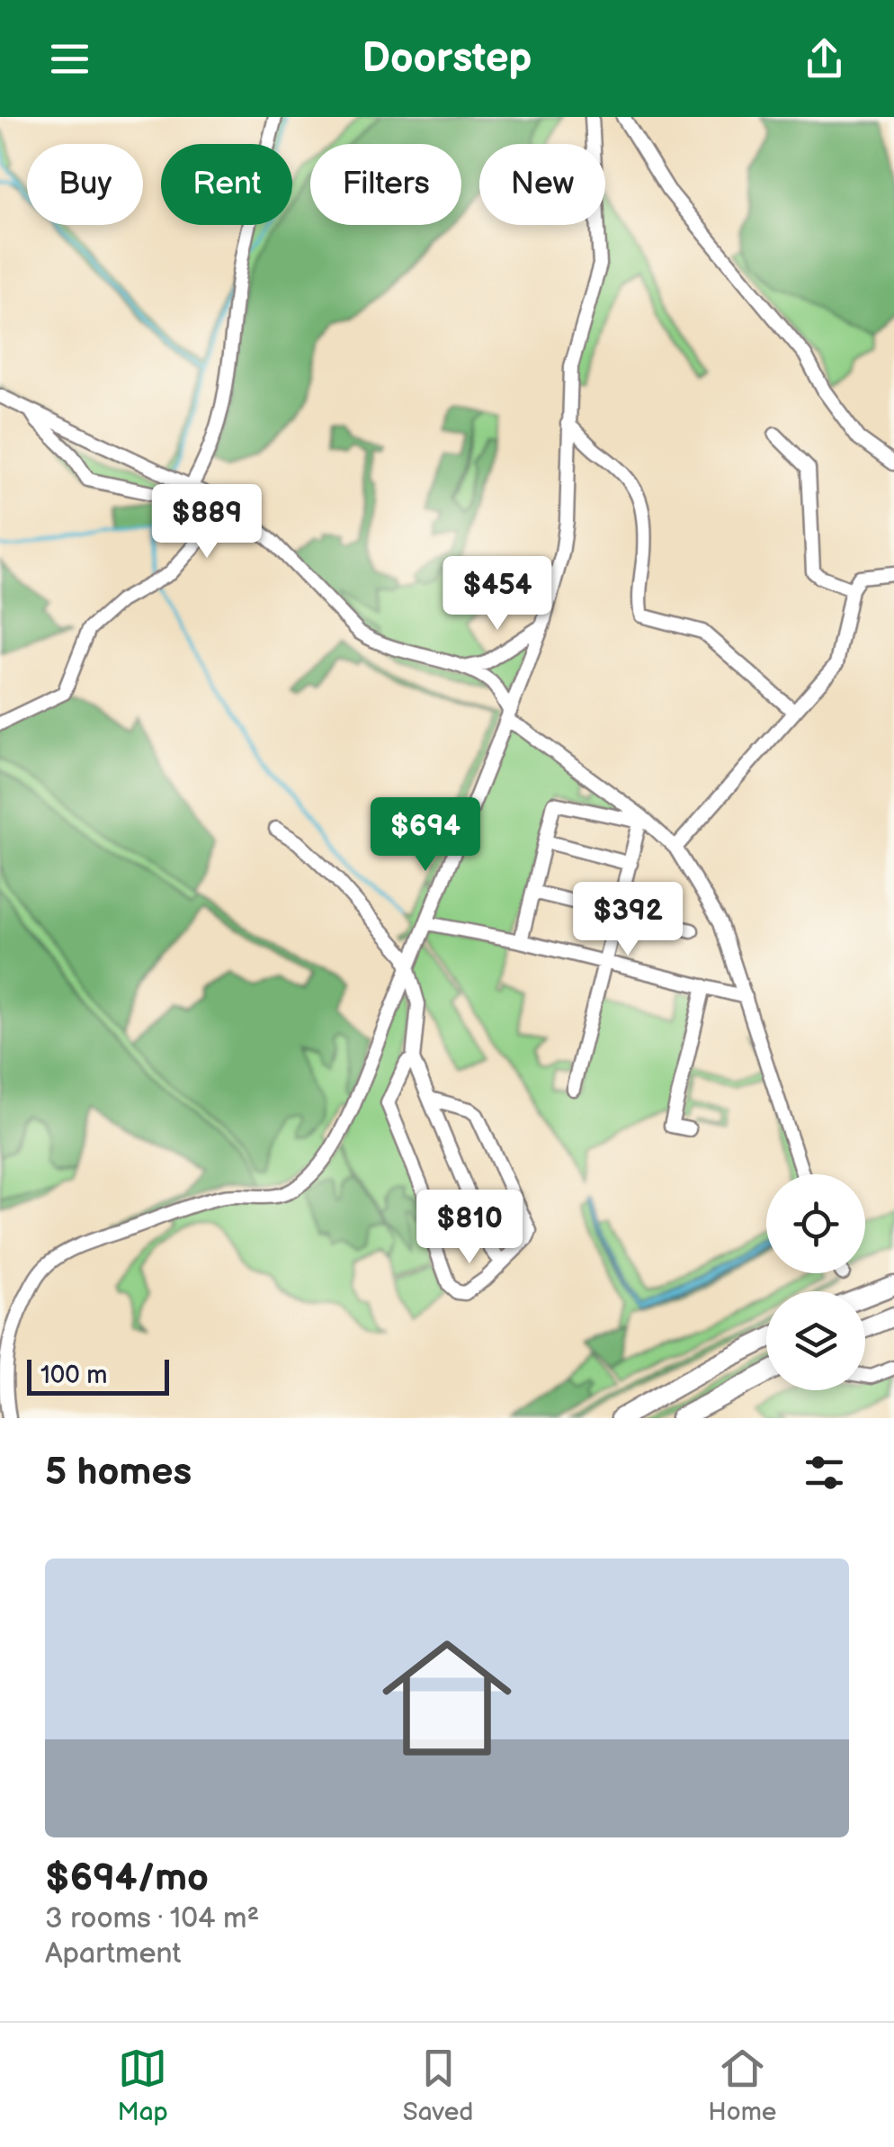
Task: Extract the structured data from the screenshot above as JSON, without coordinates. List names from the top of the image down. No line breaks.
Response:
{"scale_bar":"100 m","page":{"header":"Doorstep","chip":["Buy","Rent","Filters","New"],"price":["$889","$454","$694","$392","$810"],"scale":"100 m","heading":"5 homes","list":[{"name":"$694/mo","note":"3 rooms · 104 m² · Apartment"}],"tabs":["Map","Saved","Home"]}}
